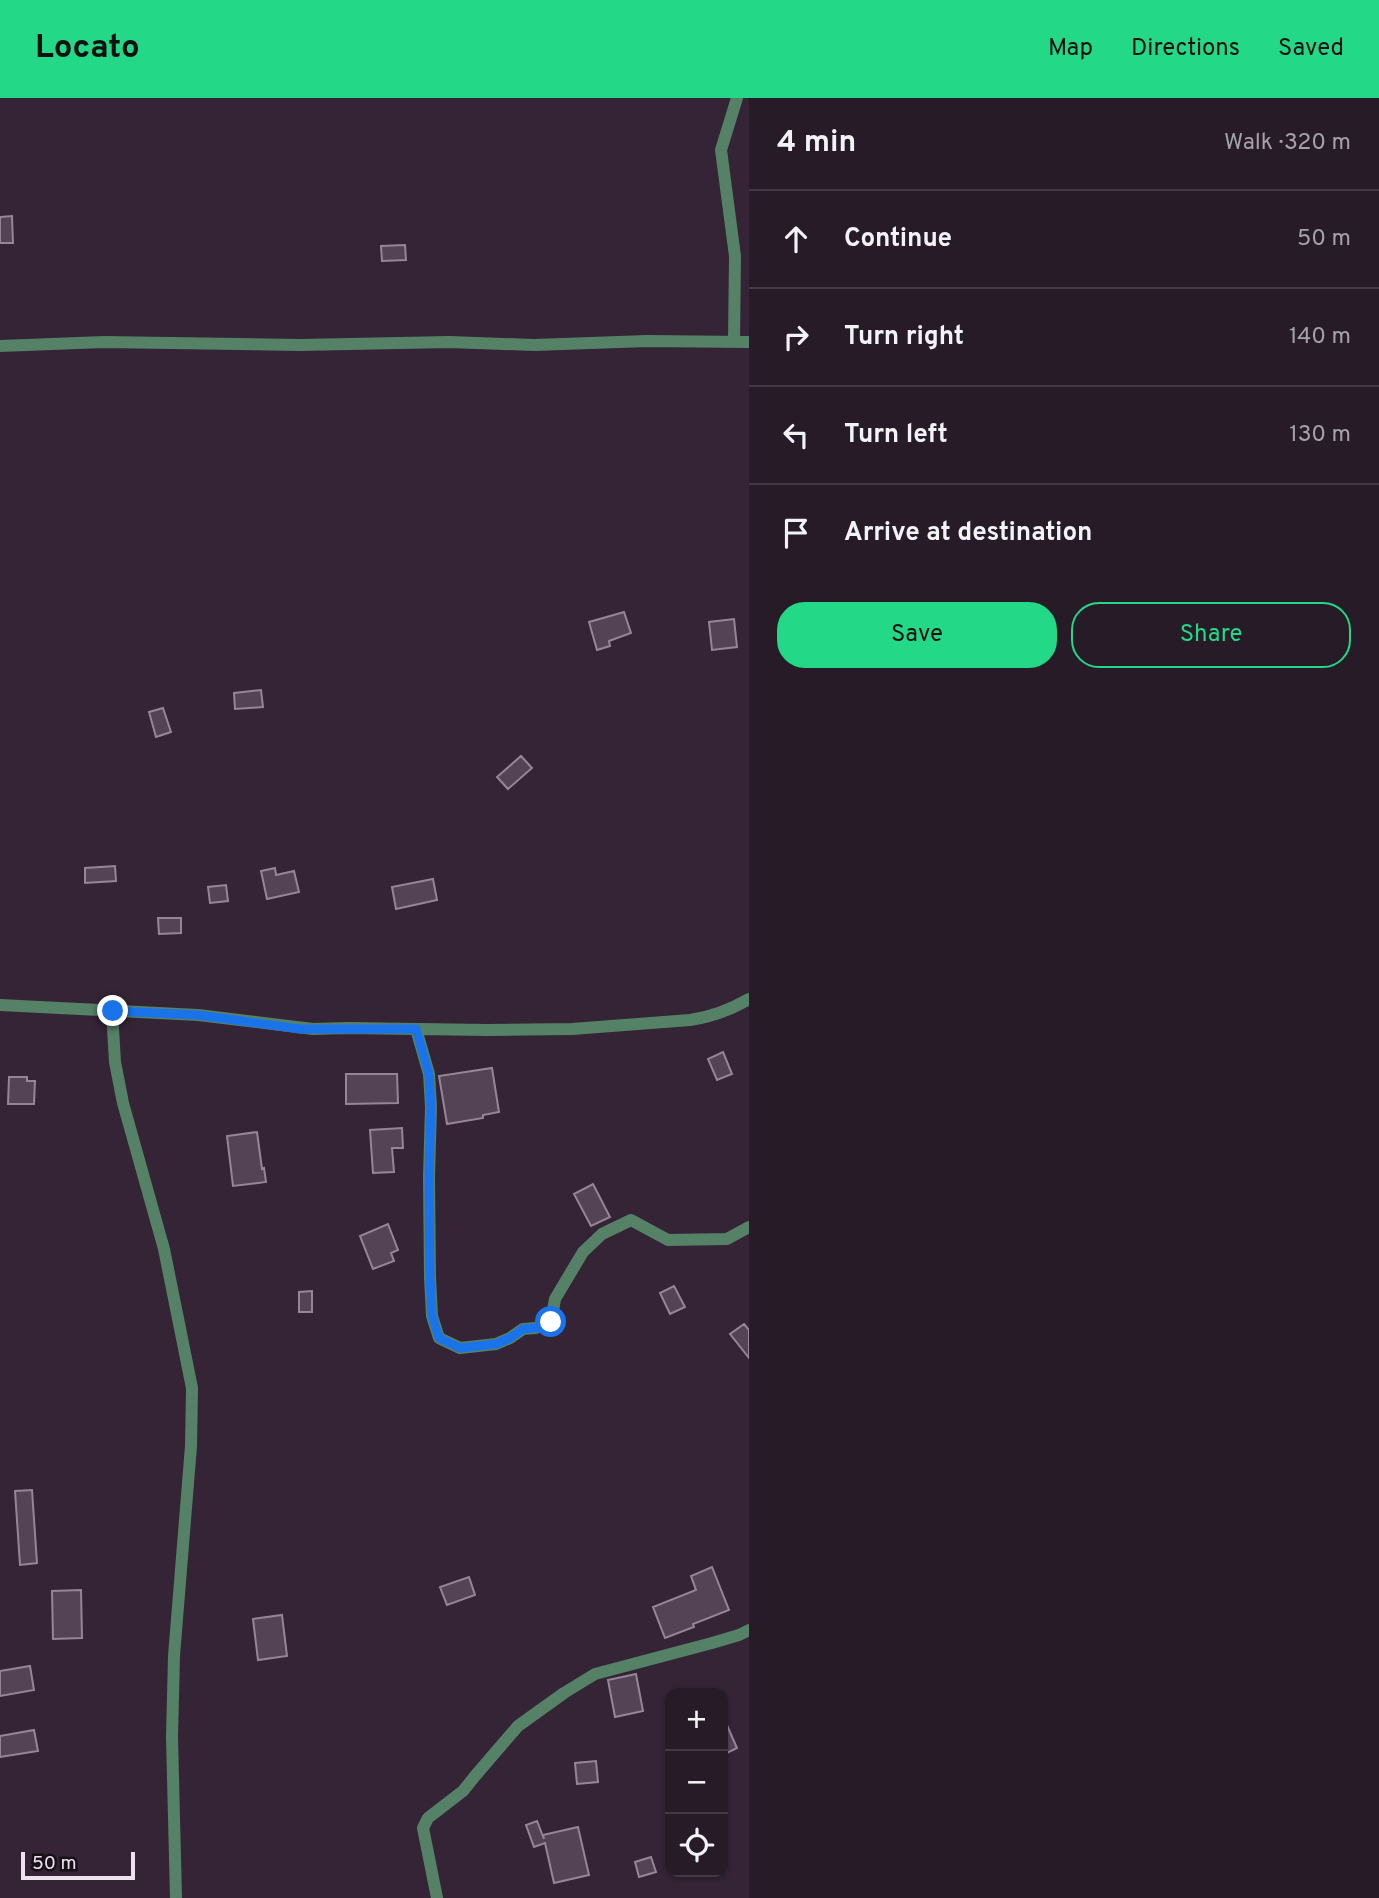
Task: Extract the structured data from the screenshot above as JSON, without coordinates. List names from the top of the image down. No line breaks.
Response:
{"scale_bar":"50 m","page":{"header":"Locato","nav":["Map","Directions","Saved"],"heading":["4 min","Walk · 320 m"],"list":[["Continue","50 m"],["Turn right","140 m"],["Turn left","130 m"],"Arrive at destination"],"buttons":["Save","Share"],"map_buttons":["+","−"],"scale":"50 m"}}
